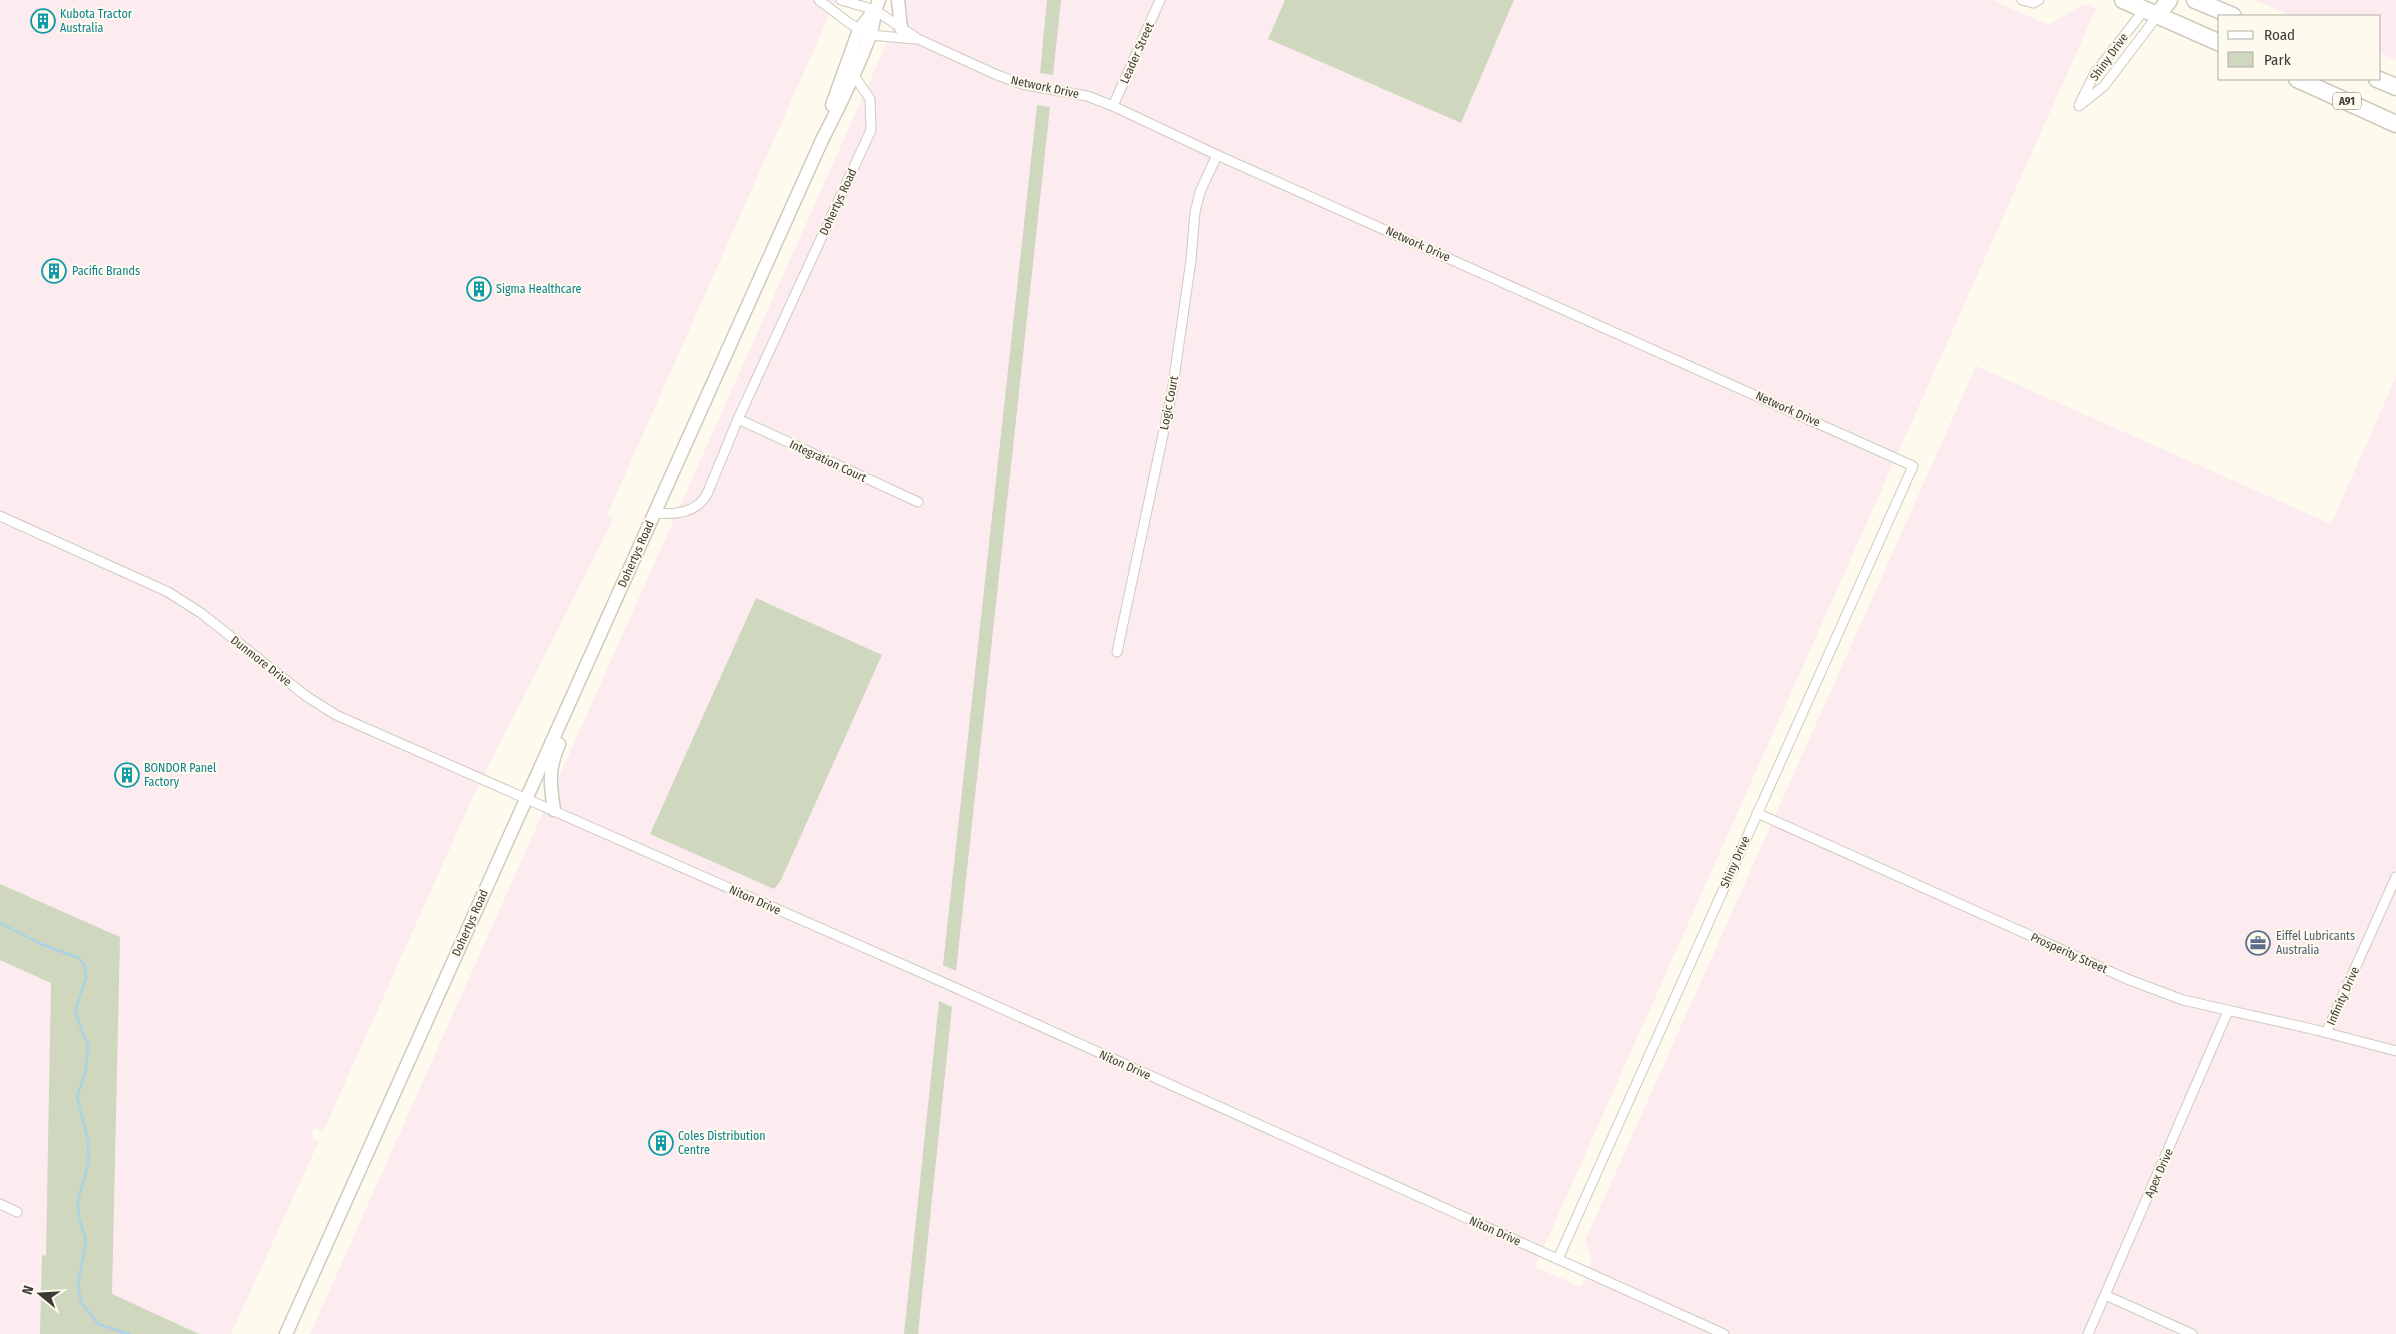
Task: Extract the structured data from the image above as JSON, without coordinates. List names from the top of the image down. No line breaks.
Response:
{"streets":{"highway":["A91"],"main road":["Dohertys Road"],"street":["Leader Street","Shiny Drive","Network Drive","Logic Court","Integration Court","Dunmore Drive","Niton Drive","Prosperity Street","Infinity Drive","Apex Drive"]},"crossings":[["Leader Street","Network Drive"],["Shiny Drive","Network Drive"],["Shiny Drive","Niton Drive"],["Shiny Drive","Prosperity Street"],["Network Drive","Dohertys Road"],["Network Drive","Logic Court"],["Dohertys Road","Integration Court"],["Dohertys Road","Dunmore Drive"],["Dohertys Road","Niton Drive"],["Dunmore Drive","Niton Drive"],["Prosperity Street","Infinity Drive"],["Prosperity Street","Apex Drive"]],"places":{"building":["Kubota Tractor Australia","Pacific Brands","Sigma Healthcare","BONDOR Panel Factory","Coles Distribution Centre"],"office":["Eiffel Lubricants Australia"]},"legend":["Road","Park"],"north":"left"}
